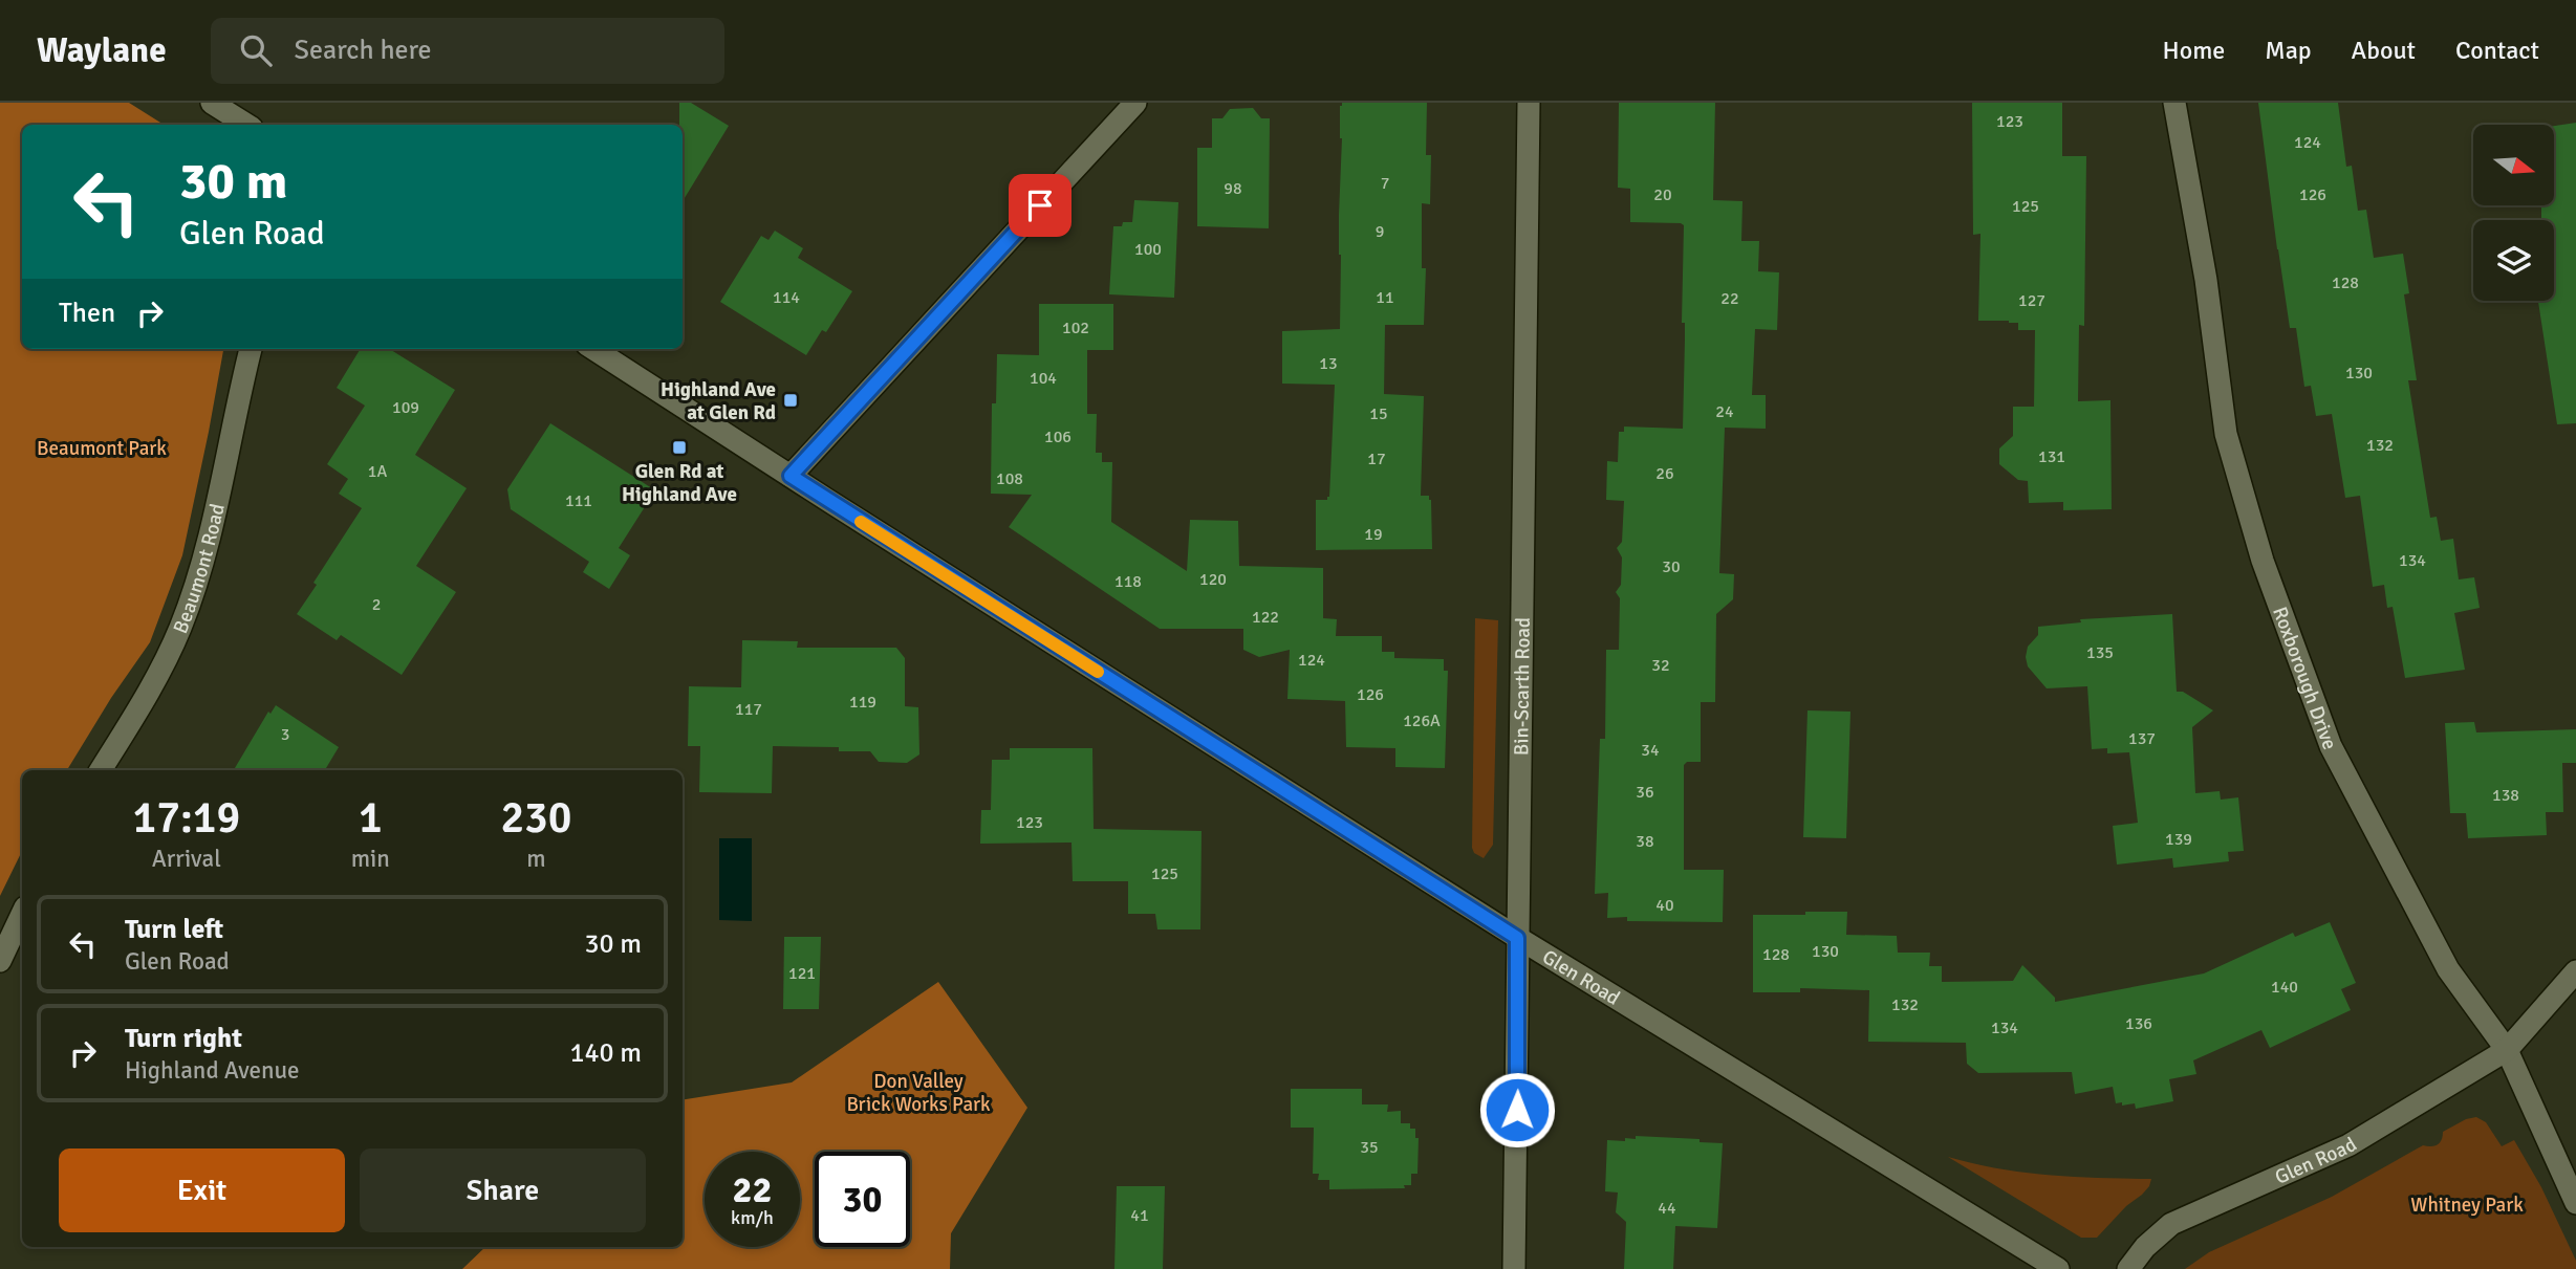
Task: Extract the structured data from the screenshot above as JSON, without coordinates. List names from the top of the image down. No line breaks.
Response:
{"streets":{"street":["Beaumont Road","Roxborough Drive","Bin-Scarth Road","Glen Road"]},"crossings":[["Roxborough Drive","Glen Road"],["Bin-Scarth Road","Glen Road"]],"parks":["Beaumont Park","Don Valley Brick Works Park","Whitney Park"],"places":{"transit":["Highland Ave at Glen Rd","Glen Rd at Highland Ave"]},"house_numbers":["123","124","7","98","20","126","125","9","100","128","114","11","22","127","102","13","130","104","109","24","15","106","132","131","17","1A","26","108","111","19","134","30","120","118","2","122","135","124","32","126","119","117","126A","3","137","34","36","138","123","139","38","125","40","130","128","121","140","132","136","134","35","44","41"],"north":"right","page":{"header":"Waylane","search":"Search here","nav":["Home","Map","About","Contact"],"turn":["30 m","Glen Road"],"then":"Then","eta":["17:19","Arrival","1","min","230","m"],"list":[{"name":"Turn left","note":"Glen Road","value":"30 m"},{"name":"Turn right","note":"Highland Avenue","value":"140 m"}],"buttons":["Exit","Share"],"speed":"22 km/h","limit":"30"}}
